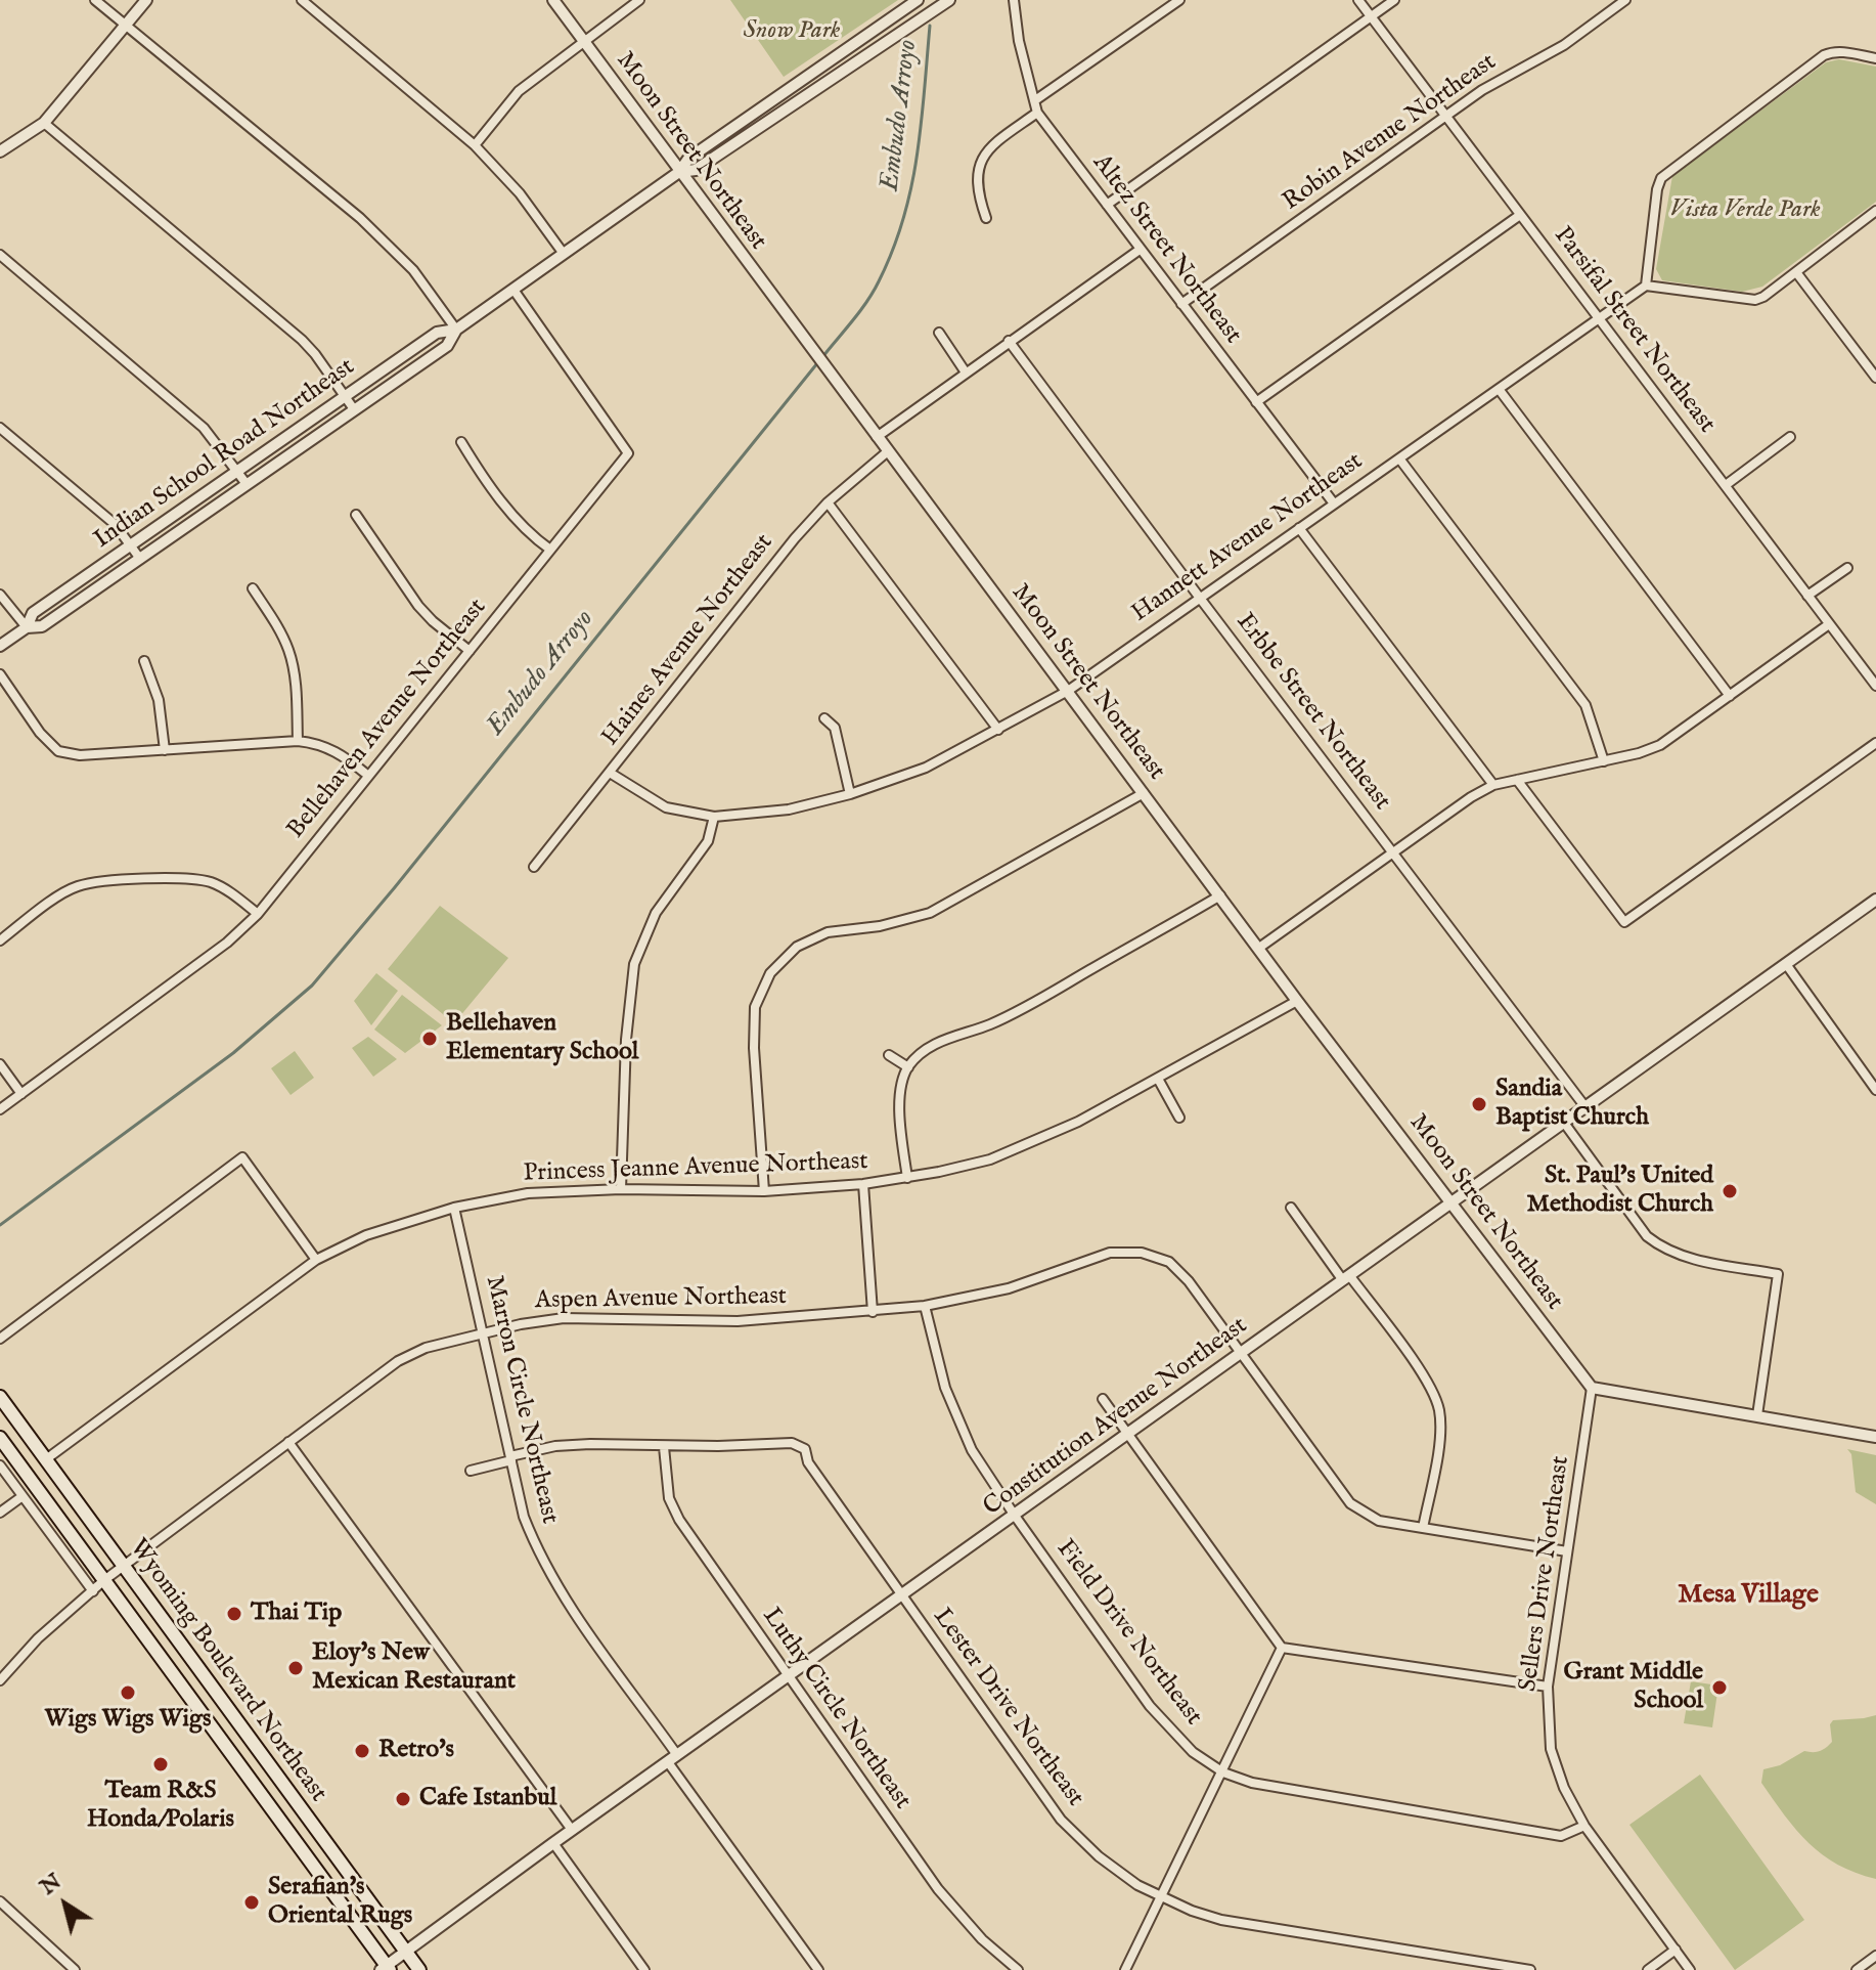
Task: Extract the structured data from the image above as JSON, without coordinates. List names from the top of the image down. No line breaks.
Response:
{"streets":{"main road":["Wyoming Boulevard Northeast"],"street":["Robin Avenue Northeast","Moon Street Northeast","Altez Street Northeast","Parsifal Street Northeast","Indian School Road Northeast","Hannett Avenue Northeast","Haines Avenue Northeast","Erbbe Street Northeast","Bellehaven Avenue Northeast","Princess Jeanne Avenue Northeast","Aspen Avenue Northeast","Marron Circle Northeast","Constitution Avenue Northeast","Sellers Drive Northeast","Field Drive Northeast","Lester Drive Northeast","Luthy Circle Northeast"]},"crossings":[["Robin Avenue Northeast","Altez Street Northeast"],["Robin Avenue Northeast","Parsifal Street Northeast"],["Moon Street Northeast","Indian School Road Northeast"],["Moon Street Northeast","Hannett Avenue Northeast"],["Moon Street Northeast","Haines Avenue Northeast"],["Moon Street Northeast","Princess Jeanne Avenue Northeast"],["Moon Street Northeast","Constitution Avenue Northeast"],["Moon Street Northeast","Sellers Drive Northeast"],["Altez Street Northeast","Hannett Avenue Northeast"],["Parsifal Street Northeast","Hannett Avenue Northeast"],["Indian School Road Northeast","Bellehaven Avenue Northeast"],["Hannett Avenue Northeast","Haines Avenue Northeast"],["Hannett Avenue Northeast","Erbbe Street Northeast"],["Erbbe Street Northeast","Constitution Avenue Northeast"],["Princess Jeanne Avenue Northeast","Marron Circle Northeast"],["Princess Jeanne Avenue Northeast","Wyoming Boulevard Northeast"],["Aspen Avenue Northeast","Marron Circle Northeast"],["Aspen Avenue Northeast","Constitution Avenue Northeast"],["Aspen Avenue Northeast","Sellers Drive Northeast"],["Aspen Avenue Northeast","Field Drive Northeast"],["Aspen Avenue Northeast","Wyoming Boulevard Northeast"],["Marron Circle Northeast","Constitution Avenue Northeast"],["Marron Circle Northeast","Lester Drive Northeast"],["Constitution Avenue Northeast","Field Drive Northeast"],["Constitution Avenue Northeast","Wyoming Boulevard Northeast"],["Constitution Avenue Northeast","Lester Drive Northeast"],["Constitution Avenue Northeast","Luthy Circle Northeast"],["Sellers Drive Northeast","Field Drive Northeast"],["Lester Drive Northeast","Luthy Circle Northeast"]],"districts":["Mesa Village"],"water":["Embudo Arroyo"],"parks":["Snow Park","Vista Verde Park"],"places":["Bellehaven Elementary School","Sandia Baptist Church","St. Paul's United Methodist Church","Thai Tip","Eloy's New Mexican Restaurant","Grant Middle School","Wigs Wigs Wigs","Retro's","Team R&S Honda/Polaris","Cafe Istanbul","Serafian's Oriental Rugs"],"north":"top left"}
